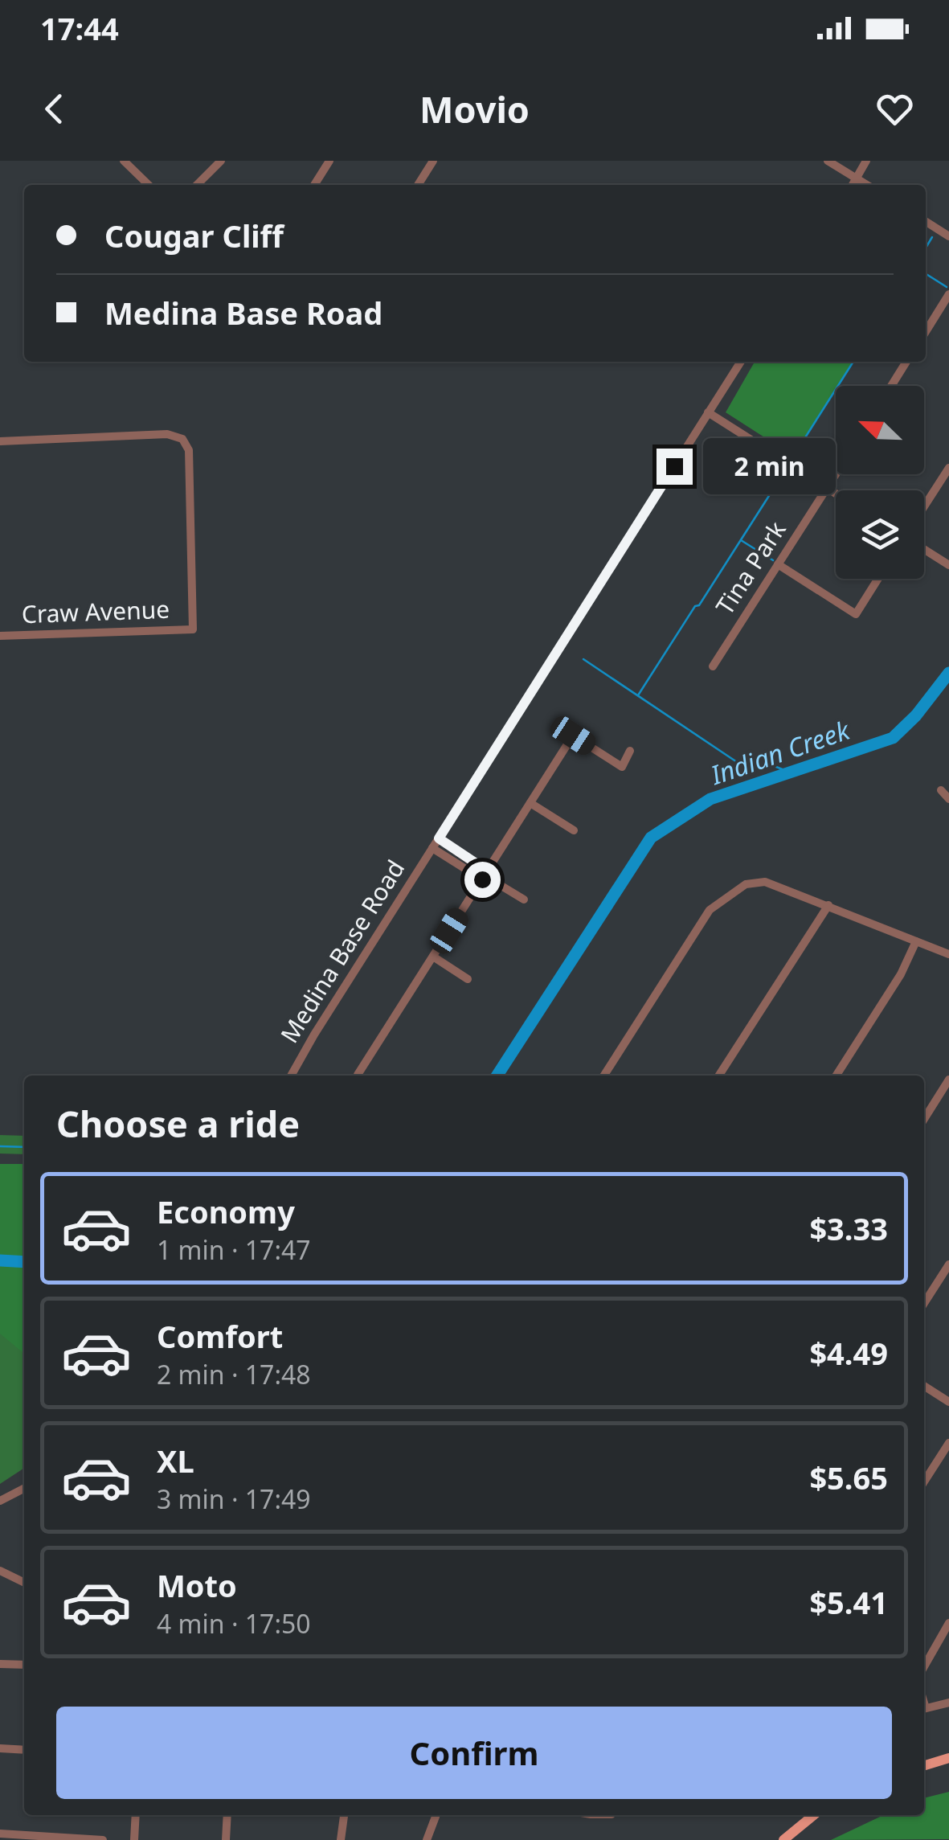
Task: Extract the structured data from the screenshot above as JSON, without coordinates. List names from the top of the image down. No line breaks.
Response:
{"streets":{"street":["Tina Park","Craw Avenue","Medina Base Road"]},"water":["Indian Creek"],"north":"top left","page":{"status":"17:44","header":"Movio","banner":["Cougar Cliff","Medina Base Road"],"bubble":"2 min","heading":"Choose a ride","list":[{"name":"Economy","note":"1 min · 17:47","value":"$3.33"},{"name":"Comfort","note":"2 min · 17:48","value":"$4.49"},{"name":"XL","note":"3 min · 17:49","value":"$5.65"},{"name":"Moto","note":"4 min · 17:50","value":"$5.41"}],"buttons":"Confirm"}}
